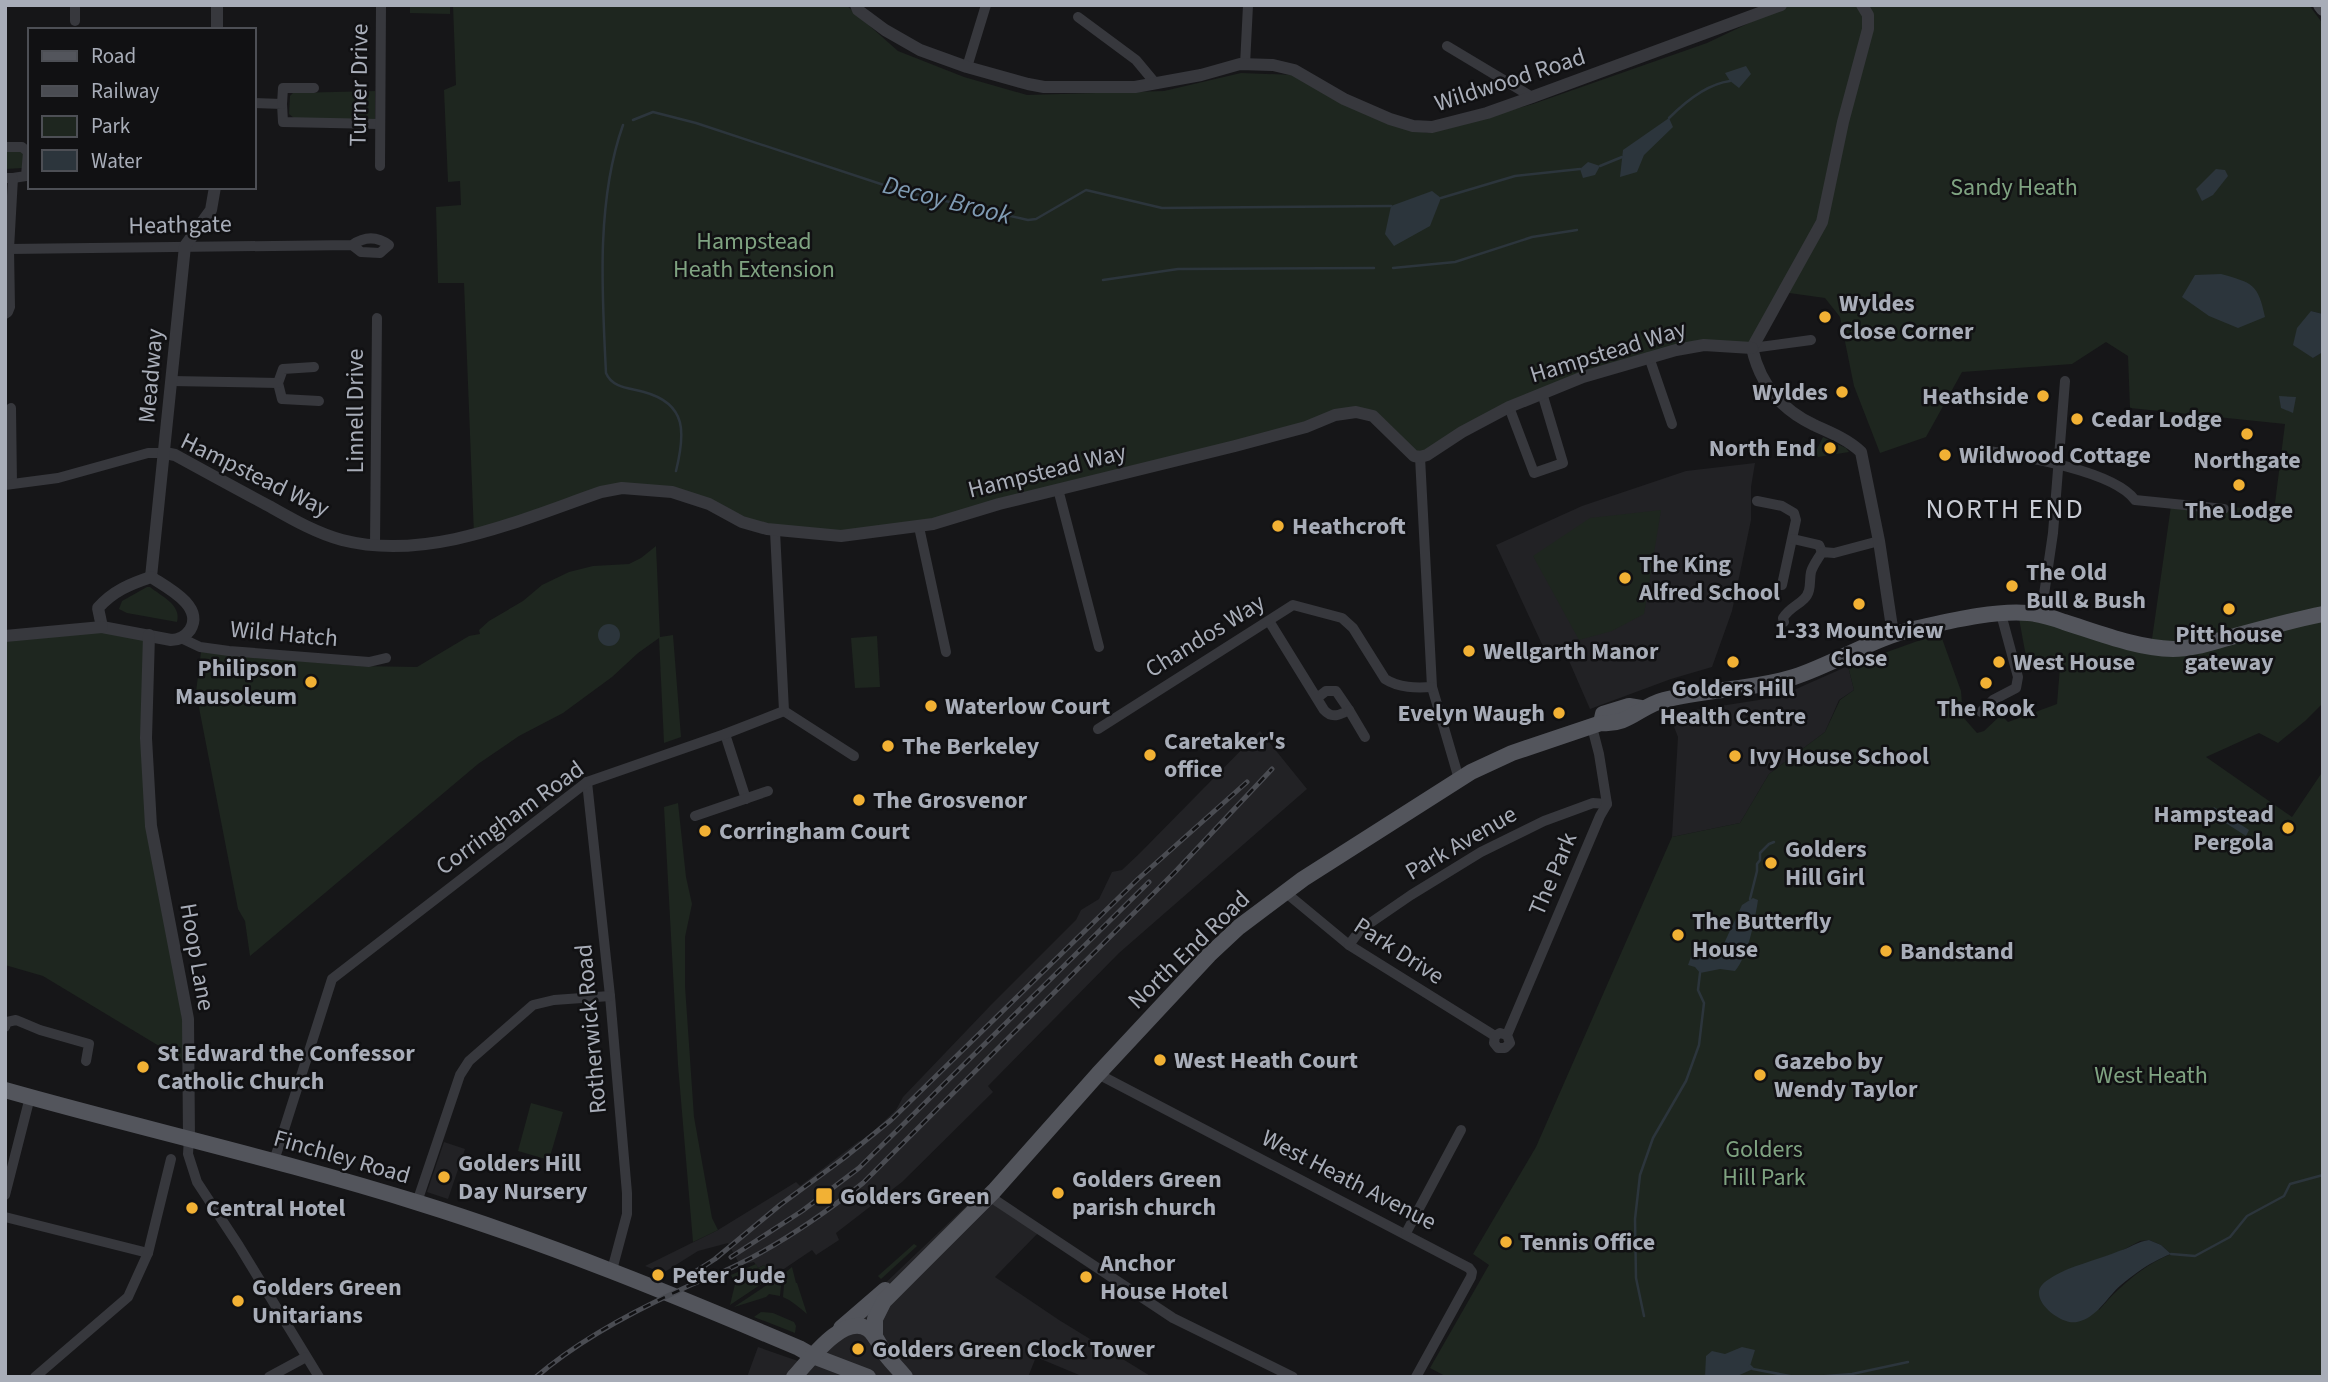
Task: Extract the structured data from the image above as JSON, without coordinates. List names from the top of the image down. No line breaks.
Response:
{"streets":{"main road":["North End Road","Finchley Road"],"street":["Wildwood Road","Turner Drive","Heathgate","Hampstead Way","Meadway","Linnell Drive","Wild Hatch","Chandos Way","Corringham Road","Park Avenue","The Park","Park Drive","Hoop Lane","Rotherwick Road","West Heath Avenue"]},"crossings":[["Heathgate","Meadway"],["Hampstead Way","Meadway"],["Hampstead Way","Linnell Drive"],["Corringham Road","Rotherwick Road"],["Corringham Road","Finchley Road"],["Park Avenue","The Park"],["Park Avenue","Park Drive"],["The Park","Park Drive"],["North End Road","Park Drive"],["North End Road","Finchley Road"],["North End Road","West Heath Avenue"],["Hoop Lane","Finchley Road"],["Rotherwick Road","Finchley Road"]],"districts":["NORTH END"],"water":["Decoy Brook"],"parks":["Sandy Heath","Hampstead Heath Extension","West Heath","Golders Hill Park"],"places":{"other":["Wyldes Close Corner","Wyldes","Heathside","Cedar Lodge","Northgate","North End","Wildwood Cottage","The Lodge","Heathcroft","The King Alfred School","The Old Bull & Bush","1-33 Mountview Close","Pitt house gateway","Wellgarth Manor","Golders Hill Health Centre","West House","Philipson Mausoleum","The Rook","Waterlow Court","Evelyn Waugh","The Berkeley","Caretaker's office","Ivy House School","The Grosvenor","Hampstead Pergola","Corringham Court","Golders Hill Girl","The Butterfly House","Bandstand","West Heath Court","St Edward the Confessor Catholic Church","Gazebo by Wendy Taylor","Golders Hill Day Nursery","Golders Green parish church","Central Hotel","Tennis Office","Peter Jude","Anchor House Hotel","Golders Green Unitarians","Golders Green Clock Tower"],"transit":["Golders Green"]},"legend":["Road","Railway","Park","Water"]}
